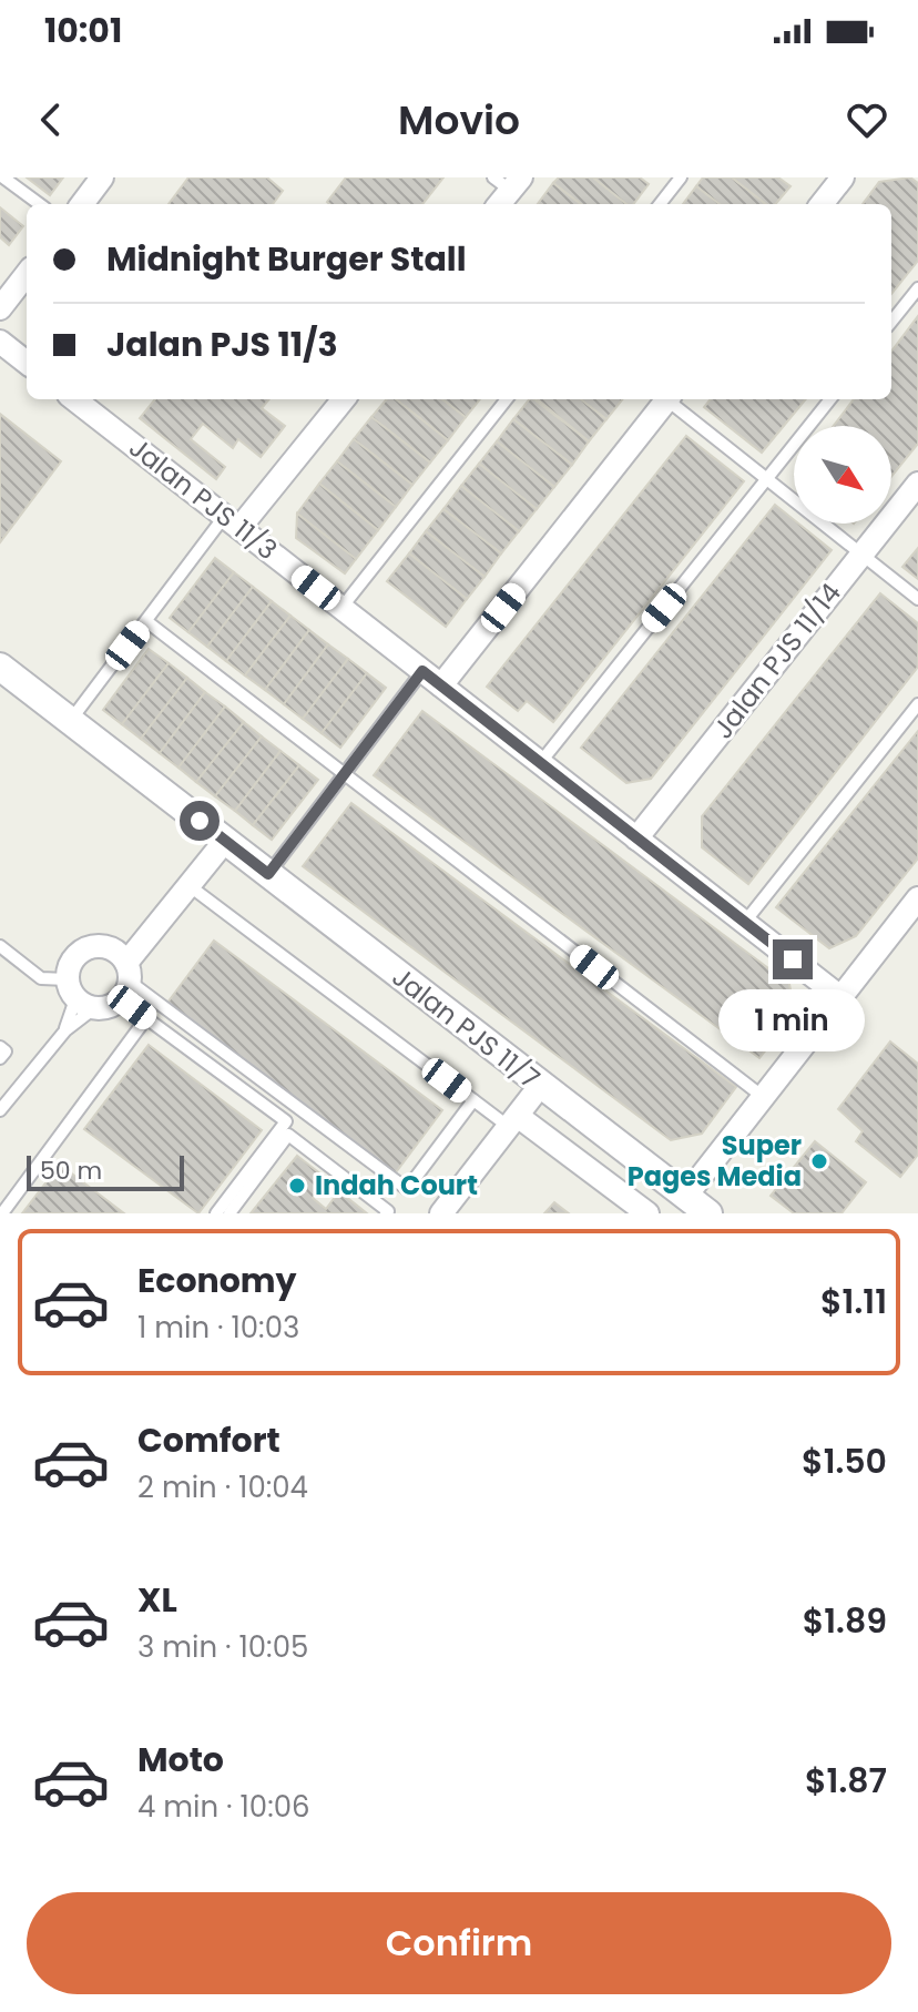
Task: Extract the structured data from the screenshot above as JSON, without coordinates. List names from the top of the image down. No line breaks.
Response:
{"streets":{"street":["Jalan PJS 11/3","Jalan PJS 11/14","Jalan PJS 11/7"]},"crossings":[["Jalan PJS 11/3","Jalan PJS 11/14"]],"places":["Super Pages Media","Indah Court"],"scale_bar":"50 m","north":"bottom right","page":{"status":"10:01","header":"Movio","banner":["Midnight Burger Stall","Jalan PJS 11/3"],"bubble":"1 min","scale":"50 m","list":[{"name":"Economy","note":"1 min · 10:03","value":"$1.11"},{"name":"Comfort","note":"2 min · 10:04","value":"$1.50"},{"name":"XL","note":"3 min · 10:05","value":"$1.89"},{"name":"Moto","note":"4 min · 10:06","value":"$1.87"}],"buttons":"Confirm"}}
